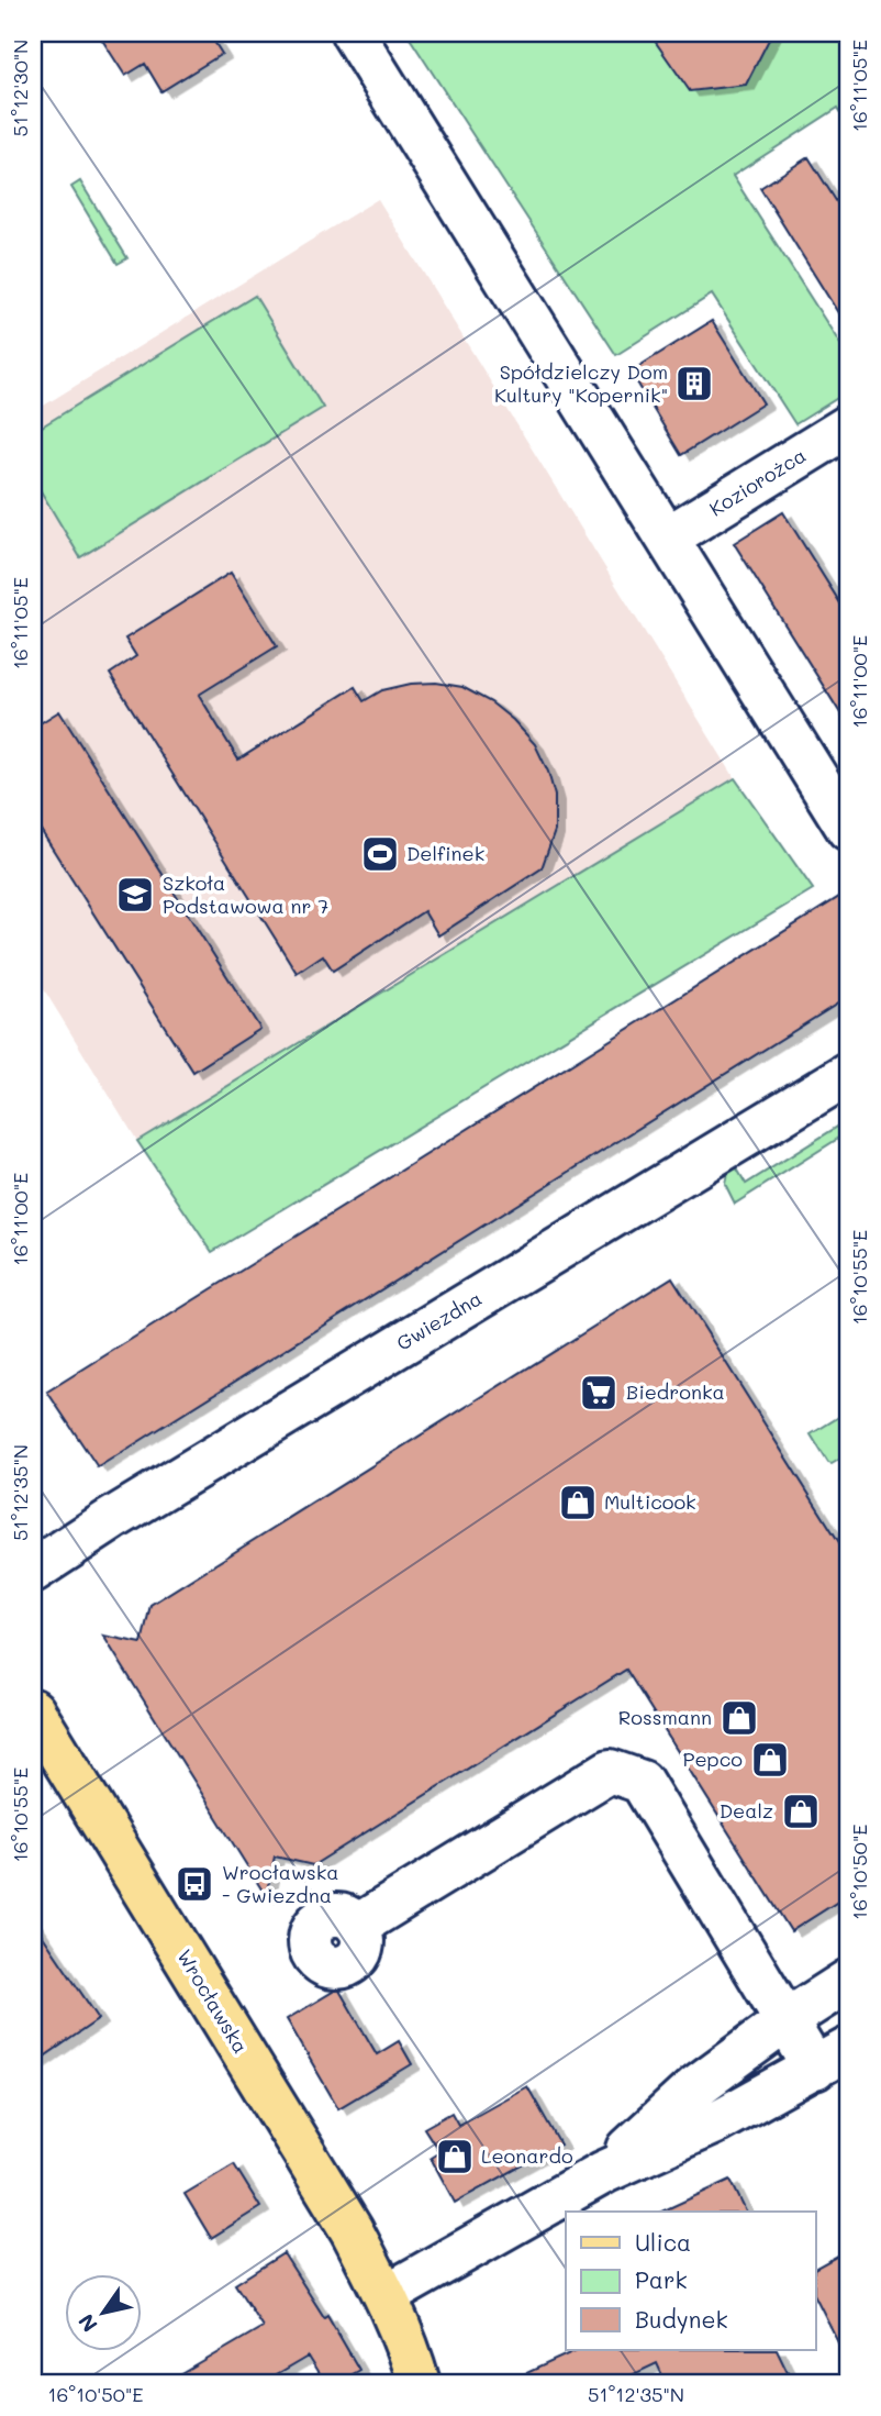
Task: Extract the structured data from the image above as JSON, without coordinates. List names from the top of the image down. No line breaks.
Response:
{"streets":{"main road":["Wrocławska"],"street":["Koziorożca","Gwiezdna"]},"places":{"building":["Spółdzielczy Dom Kultury \"Kopernik\""],"sports":["Delfinek"],"school or university":["Szkoła Podstawowa nr 7"],"supermarket":["Biedronka"],"shop":["Multicook","Rossmann","Pepco","Dealz","Leonardo"],"bus stop":["Wrocławska - Gwiezdna"]},"legend":["Ulica","Park","Budynek"],"north":"bottom left","coordinates":["16°11'05\"E","51°12'30\"N","16°11'00\"E","16°10'55\"E","51°12'35\"N","16°10'50\"E"]}
